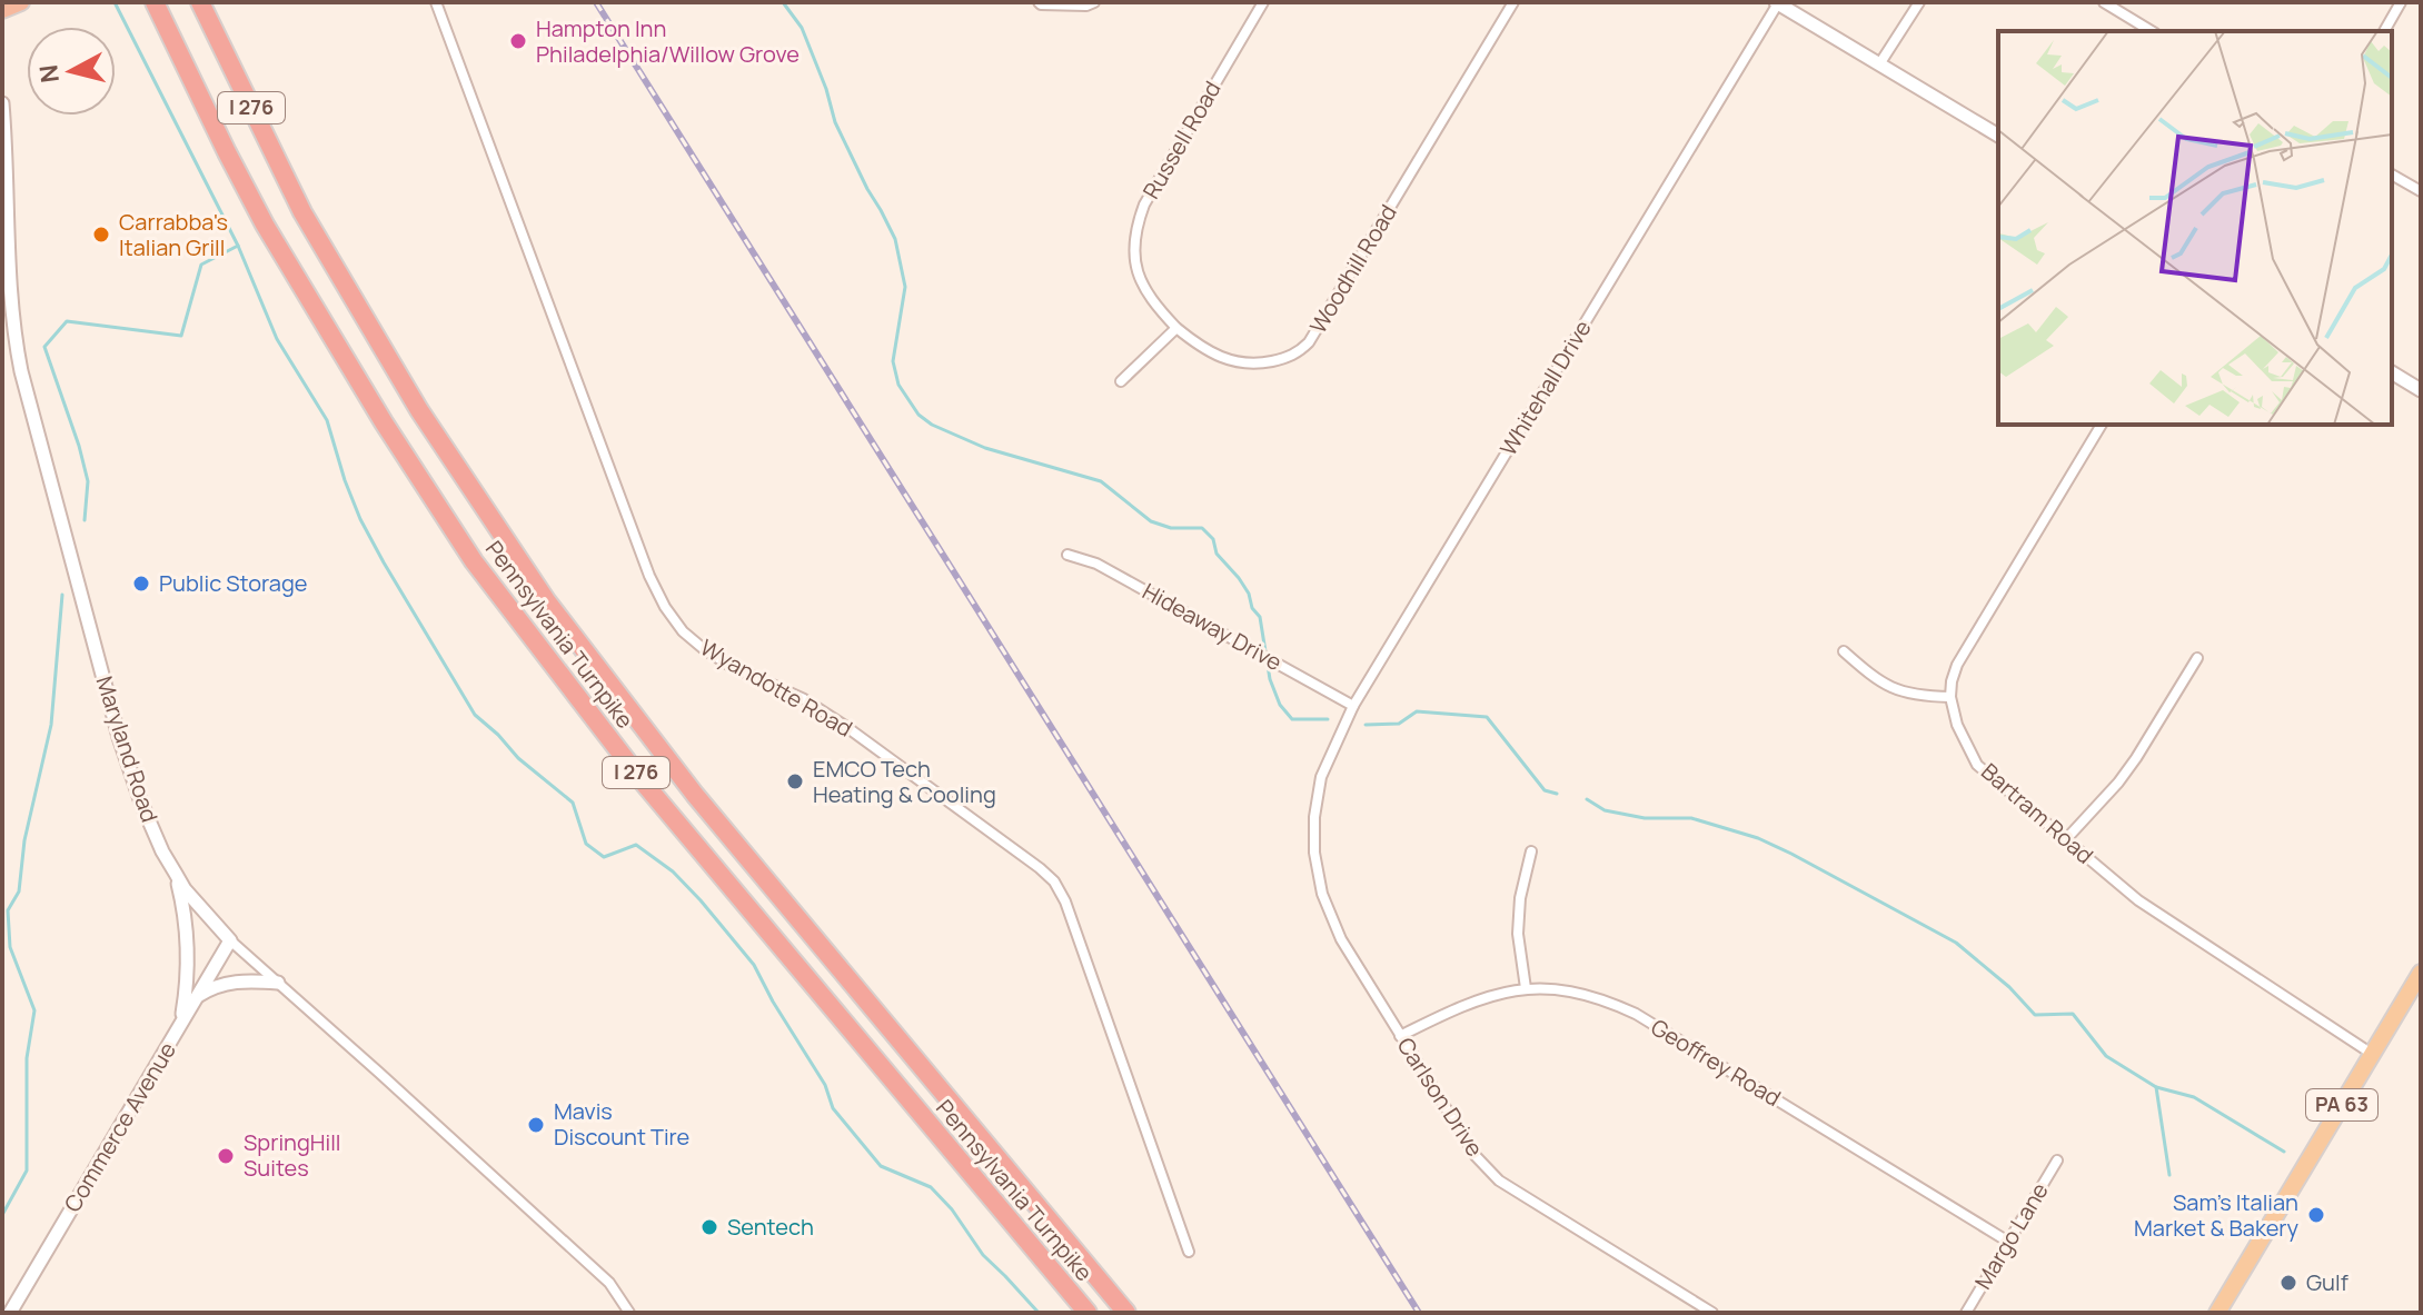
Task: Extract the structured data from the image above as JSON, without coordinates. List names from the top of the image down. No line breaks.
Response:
{"streets":{"highway":["I 276","Pennsylvania Turnpike"],"main road":["PA 63"],"street":["Russell Road","Woodhill Road","Whitehall Drive","Hideaway Drive","Wyandotte Road","Maryland Road","Bartram Road","Geoffrey Road","Carlson Drive","Commerce Avenue","Margo Lane"]},"crossings":[["Russell Road","Woodhill Road"],["Whitehall Drive","Hideaway Drive"],["Whitehall Drive","Carlson Drive"],["Maryland Road","Commerce Avenue"],["Bartram Road","PA 63"],["Geoffrey Road","Carlson Drive"],["Geoffrey Road","Margo Lane"]],"places":["Hampton Inn Philadelphia/Willow Grove","Carrabba's Italian Grill","Public Storage","EMCO Tech Heating & Cooling","Mavis Discount Tire","SpringHill Suites","Sam's Italian Market & Bakery","Sentech","Gulf"],"north":"left"}
